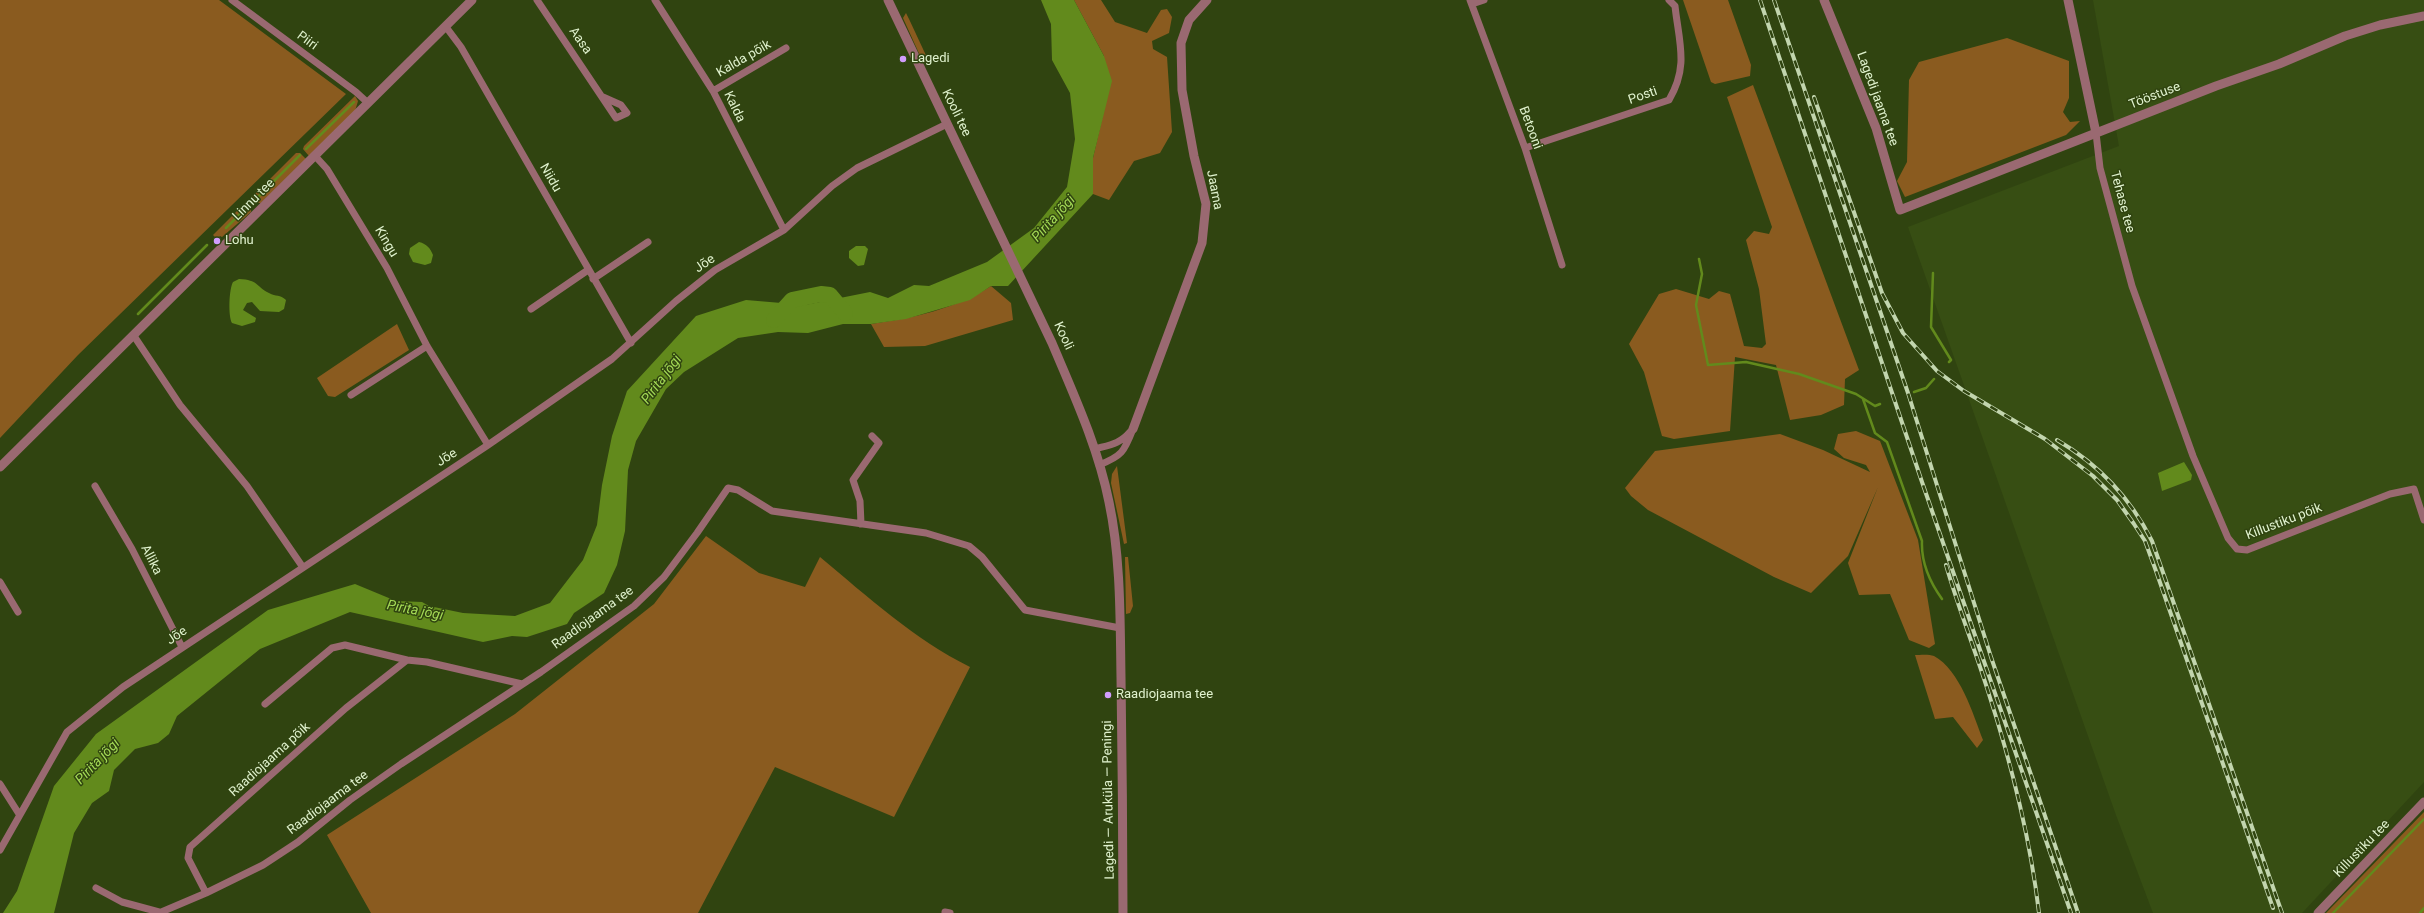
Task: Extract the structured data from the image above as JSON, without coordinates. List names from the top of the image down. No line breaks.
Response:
{"streets":{"street":["Piiri","Aasa","Kalda põik","Posti","Tööstuse","Lagedi jaama tee","Kalda","Kooli tee","Betooni","Niidu","Jaama","Linnu tee","Tehase tee","Kingu","Jõe","Kooli","Killustiku põik","Allika","Raadiojaama tee","Raadiojaama põik","Lagedi — Aruküla — Peningi","Killustiku tee"]},"crossings":[["Piiri","Linnu tee"],["Kalda põik","Kalda"],["Posti","Betooni"],["Tööstuse","Lagedi jaama tee"],["Tööstuse","Tehase tee"],["Kalda","Jõe"],["Kooli tee","Jõe"],["Kooli tee","Kooli"],["Niidu","Linnu tee"],["Niidu","Jõe"],["Jaama","Kooli"],["Jaama","Lagedi — Aruküla — Peningi"],["Linnu tee","Kingu"],["Tehase tee","Killustiku põik"],["Kingu","Jõe"],["Jõe","Allika"],["Kooli","Lagedi — Aruküla — Peningi"],["Raadiojaama tee","Raadiojaama põik"],["Raadiojaama tee","Lagedi — Aruküla — Peningi"]],"water":["Pirita jõgi"],"places":["Lagedi","Lohu","Raadiojaama tee"]}
